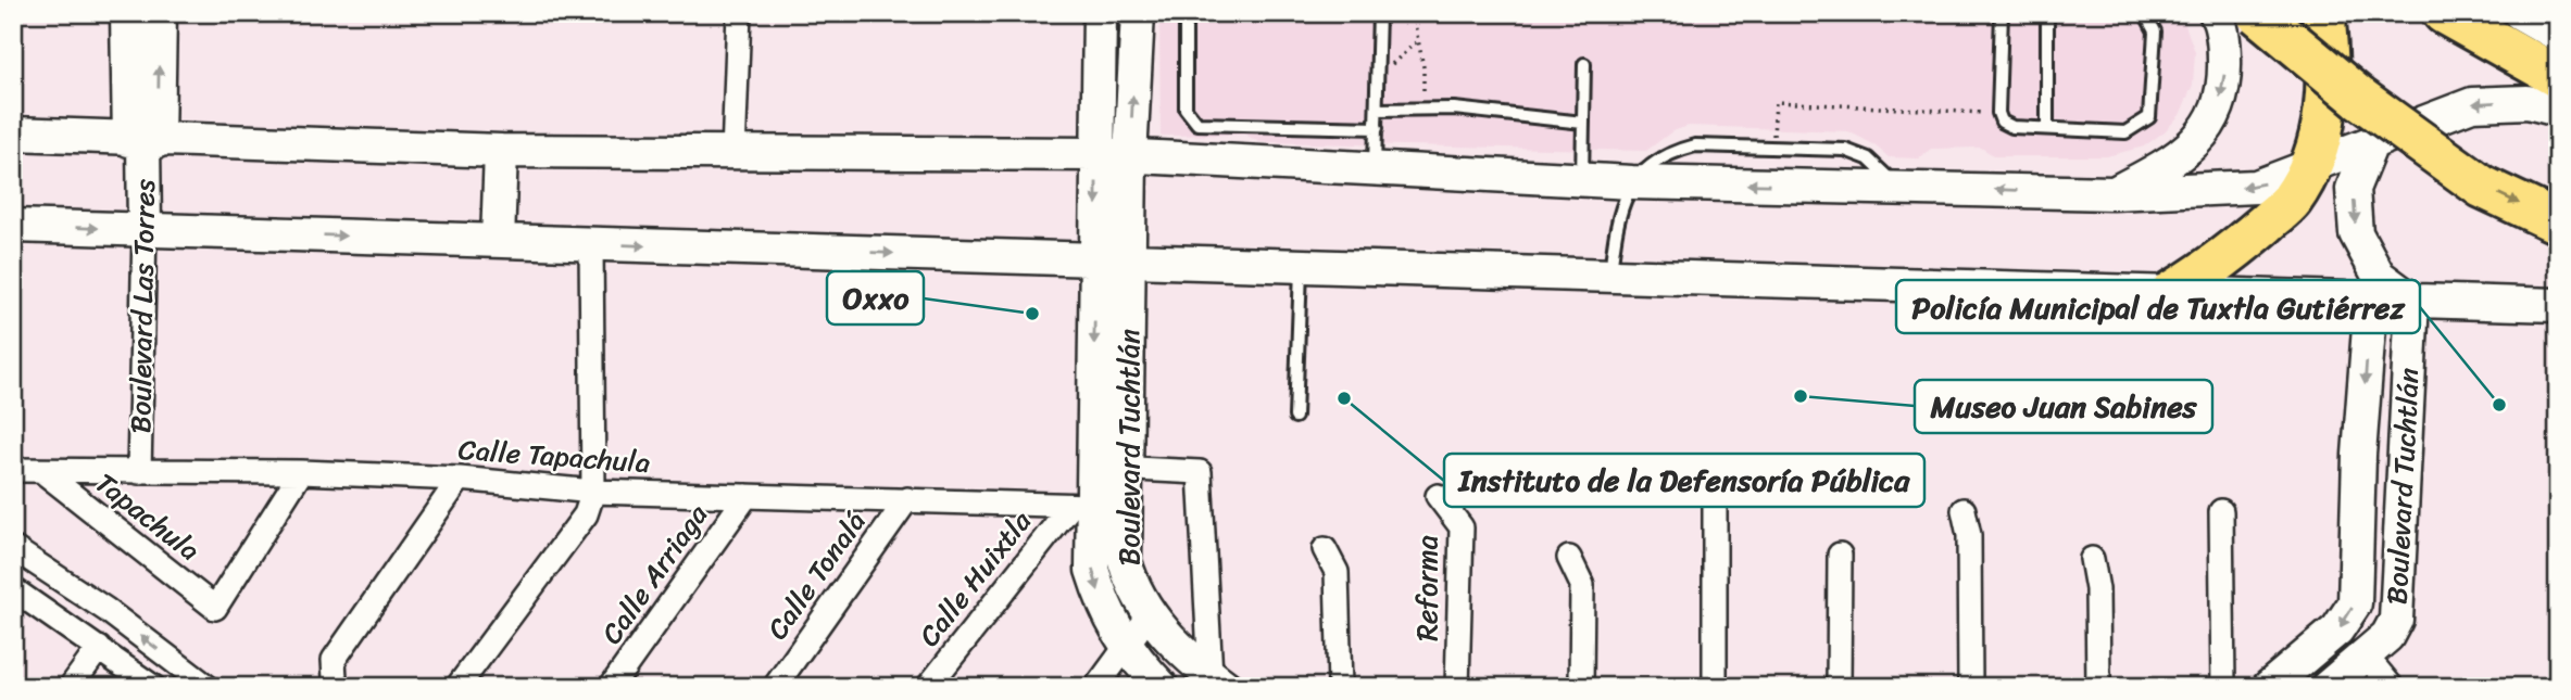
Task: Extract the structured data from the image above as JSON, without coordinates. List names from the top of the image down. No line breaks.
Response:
{"streets":{"street":["Boulevard Las Torres","Boulevard Tuchtlán","Calle Tapachula","Tapachula","Calle Arriaga","Calle Tonalá","Calle Huixtla","Reforma"]},"crossings":[["Boulevard Las Torres","Calle Tapachula"],["Boulevard Tuchtlán","Calle Tapachula"],["Boulevard Tuchtlán","Calle Huixtla"],["Calle Tapachula","Tapachula"],["Calle Tapachula","Calle Arriaga"],["Calle Tapachula","Calle Tonalá"],["Calle Tapachula","Calle Huixtla"]],"places":["Oxxo","Museo Juan Sabines","Instituto de la Defensoría Pública","Policía Municipal de Tuxtla Gutiérrez"]}
